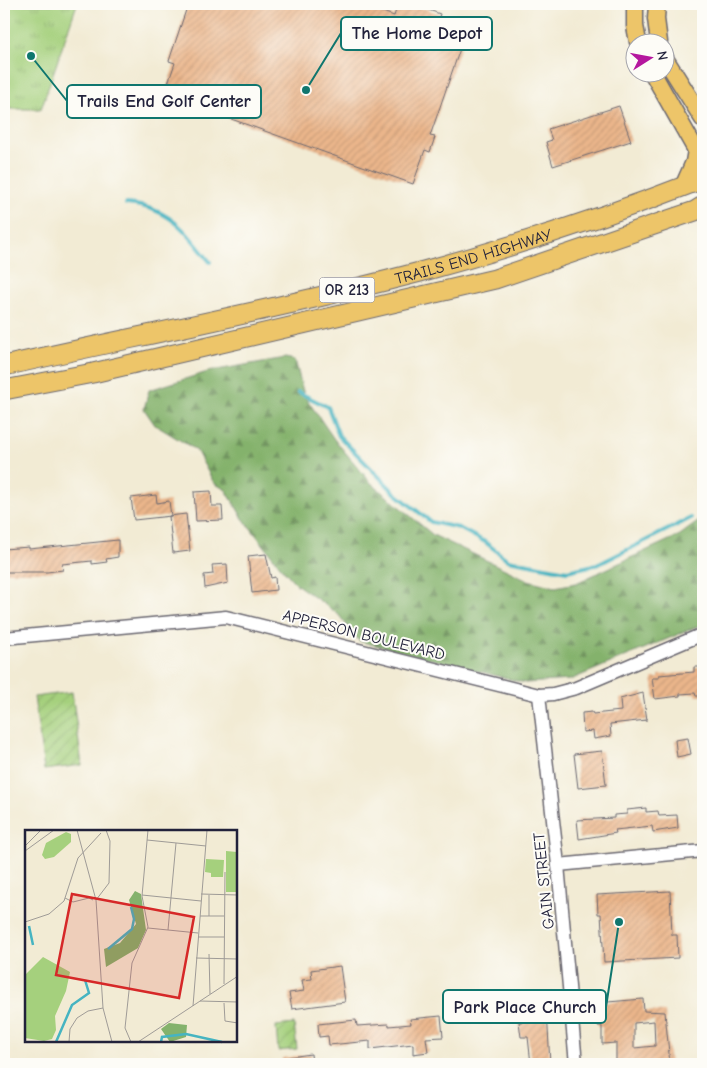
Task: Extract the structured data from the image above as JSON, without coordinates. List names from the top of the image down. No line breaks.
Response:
{"streets":{"highway":["TRAILS END HIGHWAY","OR 213"],"street":["APPERSON BOULEVARD","GAIN STREET"]},"crossings":[["APPERSON BOULEVARD","GAIN STREET"]],"places":["Trails End Golf Center","The Home Depot","Park Place Church"],"north":"right"}
